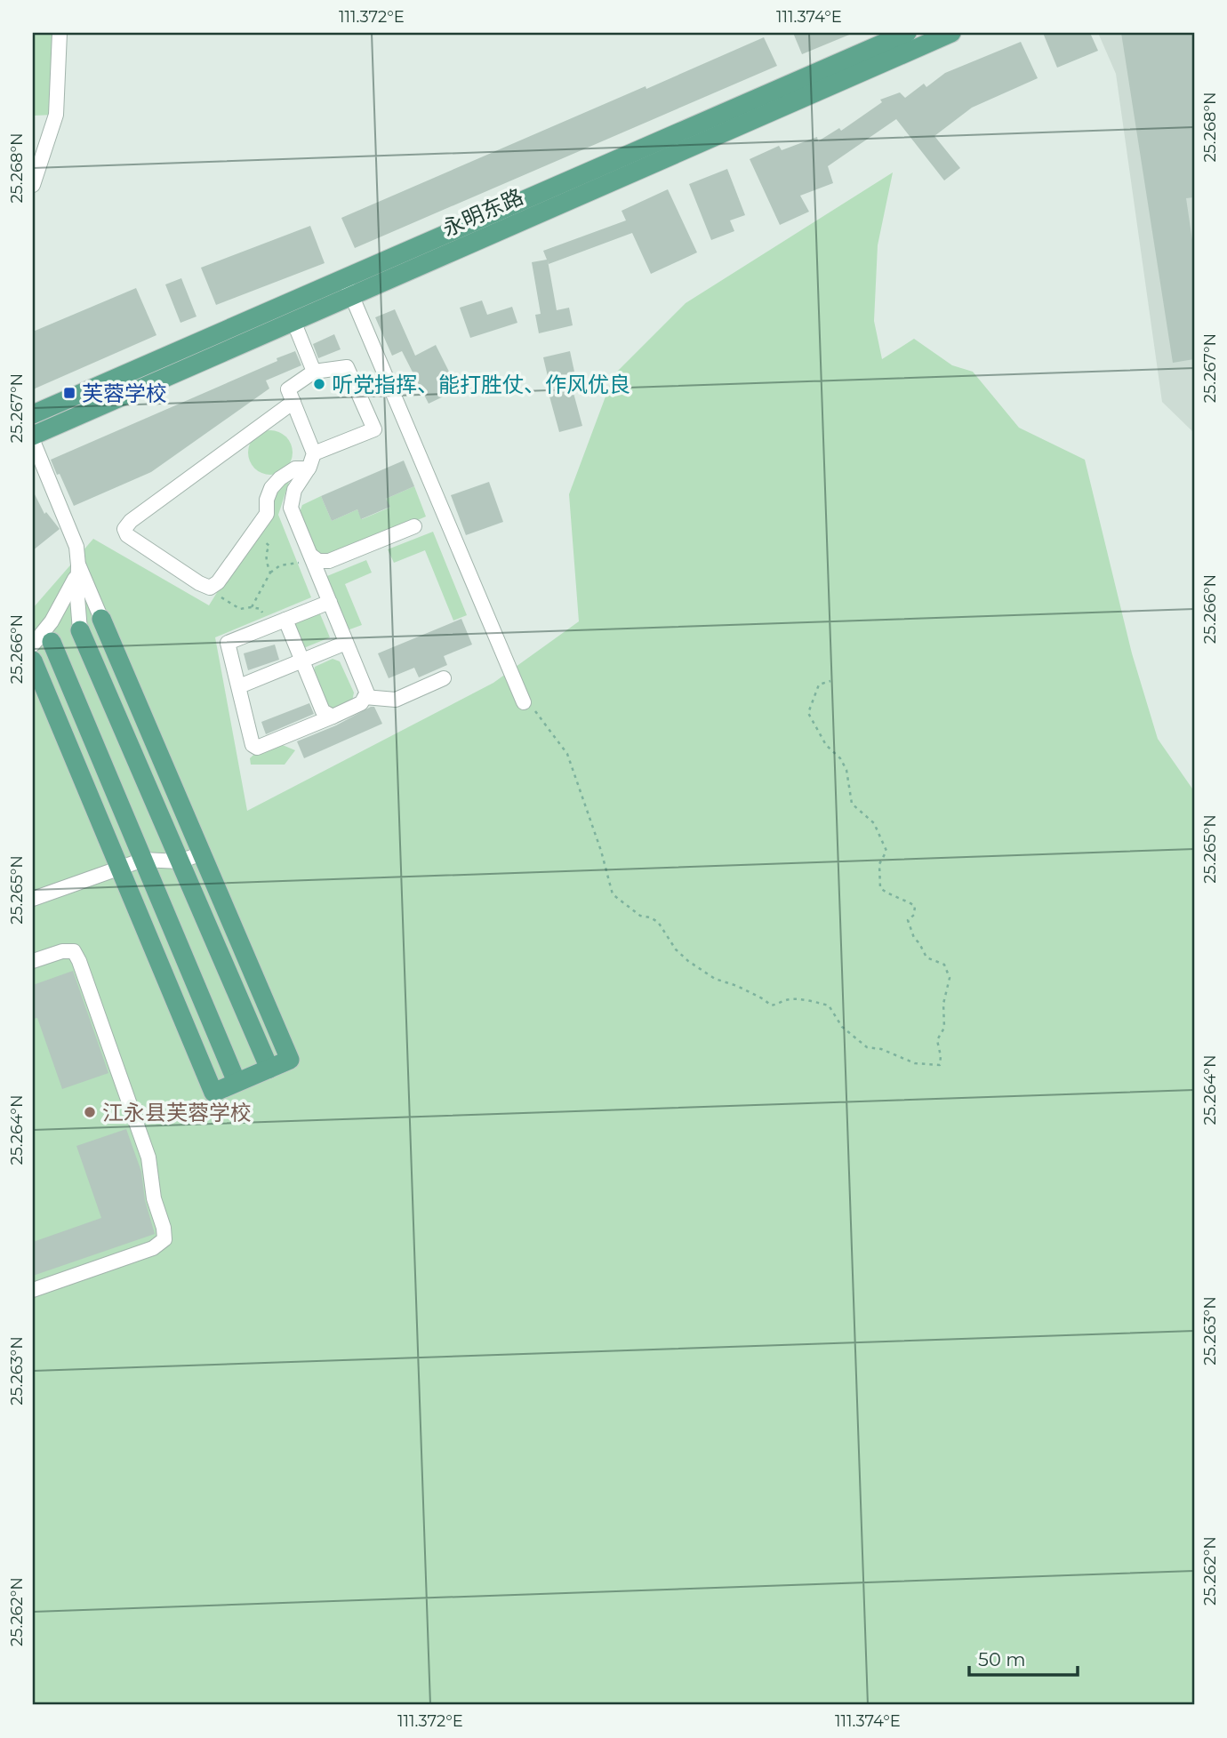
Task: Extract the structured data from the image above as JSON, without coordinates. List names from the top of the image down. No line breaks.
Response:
{"streets":{"main road":["永明东路"]},"places":{"other":["听党指挥、能打胜仗、作风优良","江永县芙蓉学校"],"transit":["芙蓉学校"]},"scale_bar":"50 m","coordinates":["111.372°E","111.374°E","25.268°N","25.267°N","25.266°N","25.265°N","25.264°N","25.263°N","25.262°N"]}
